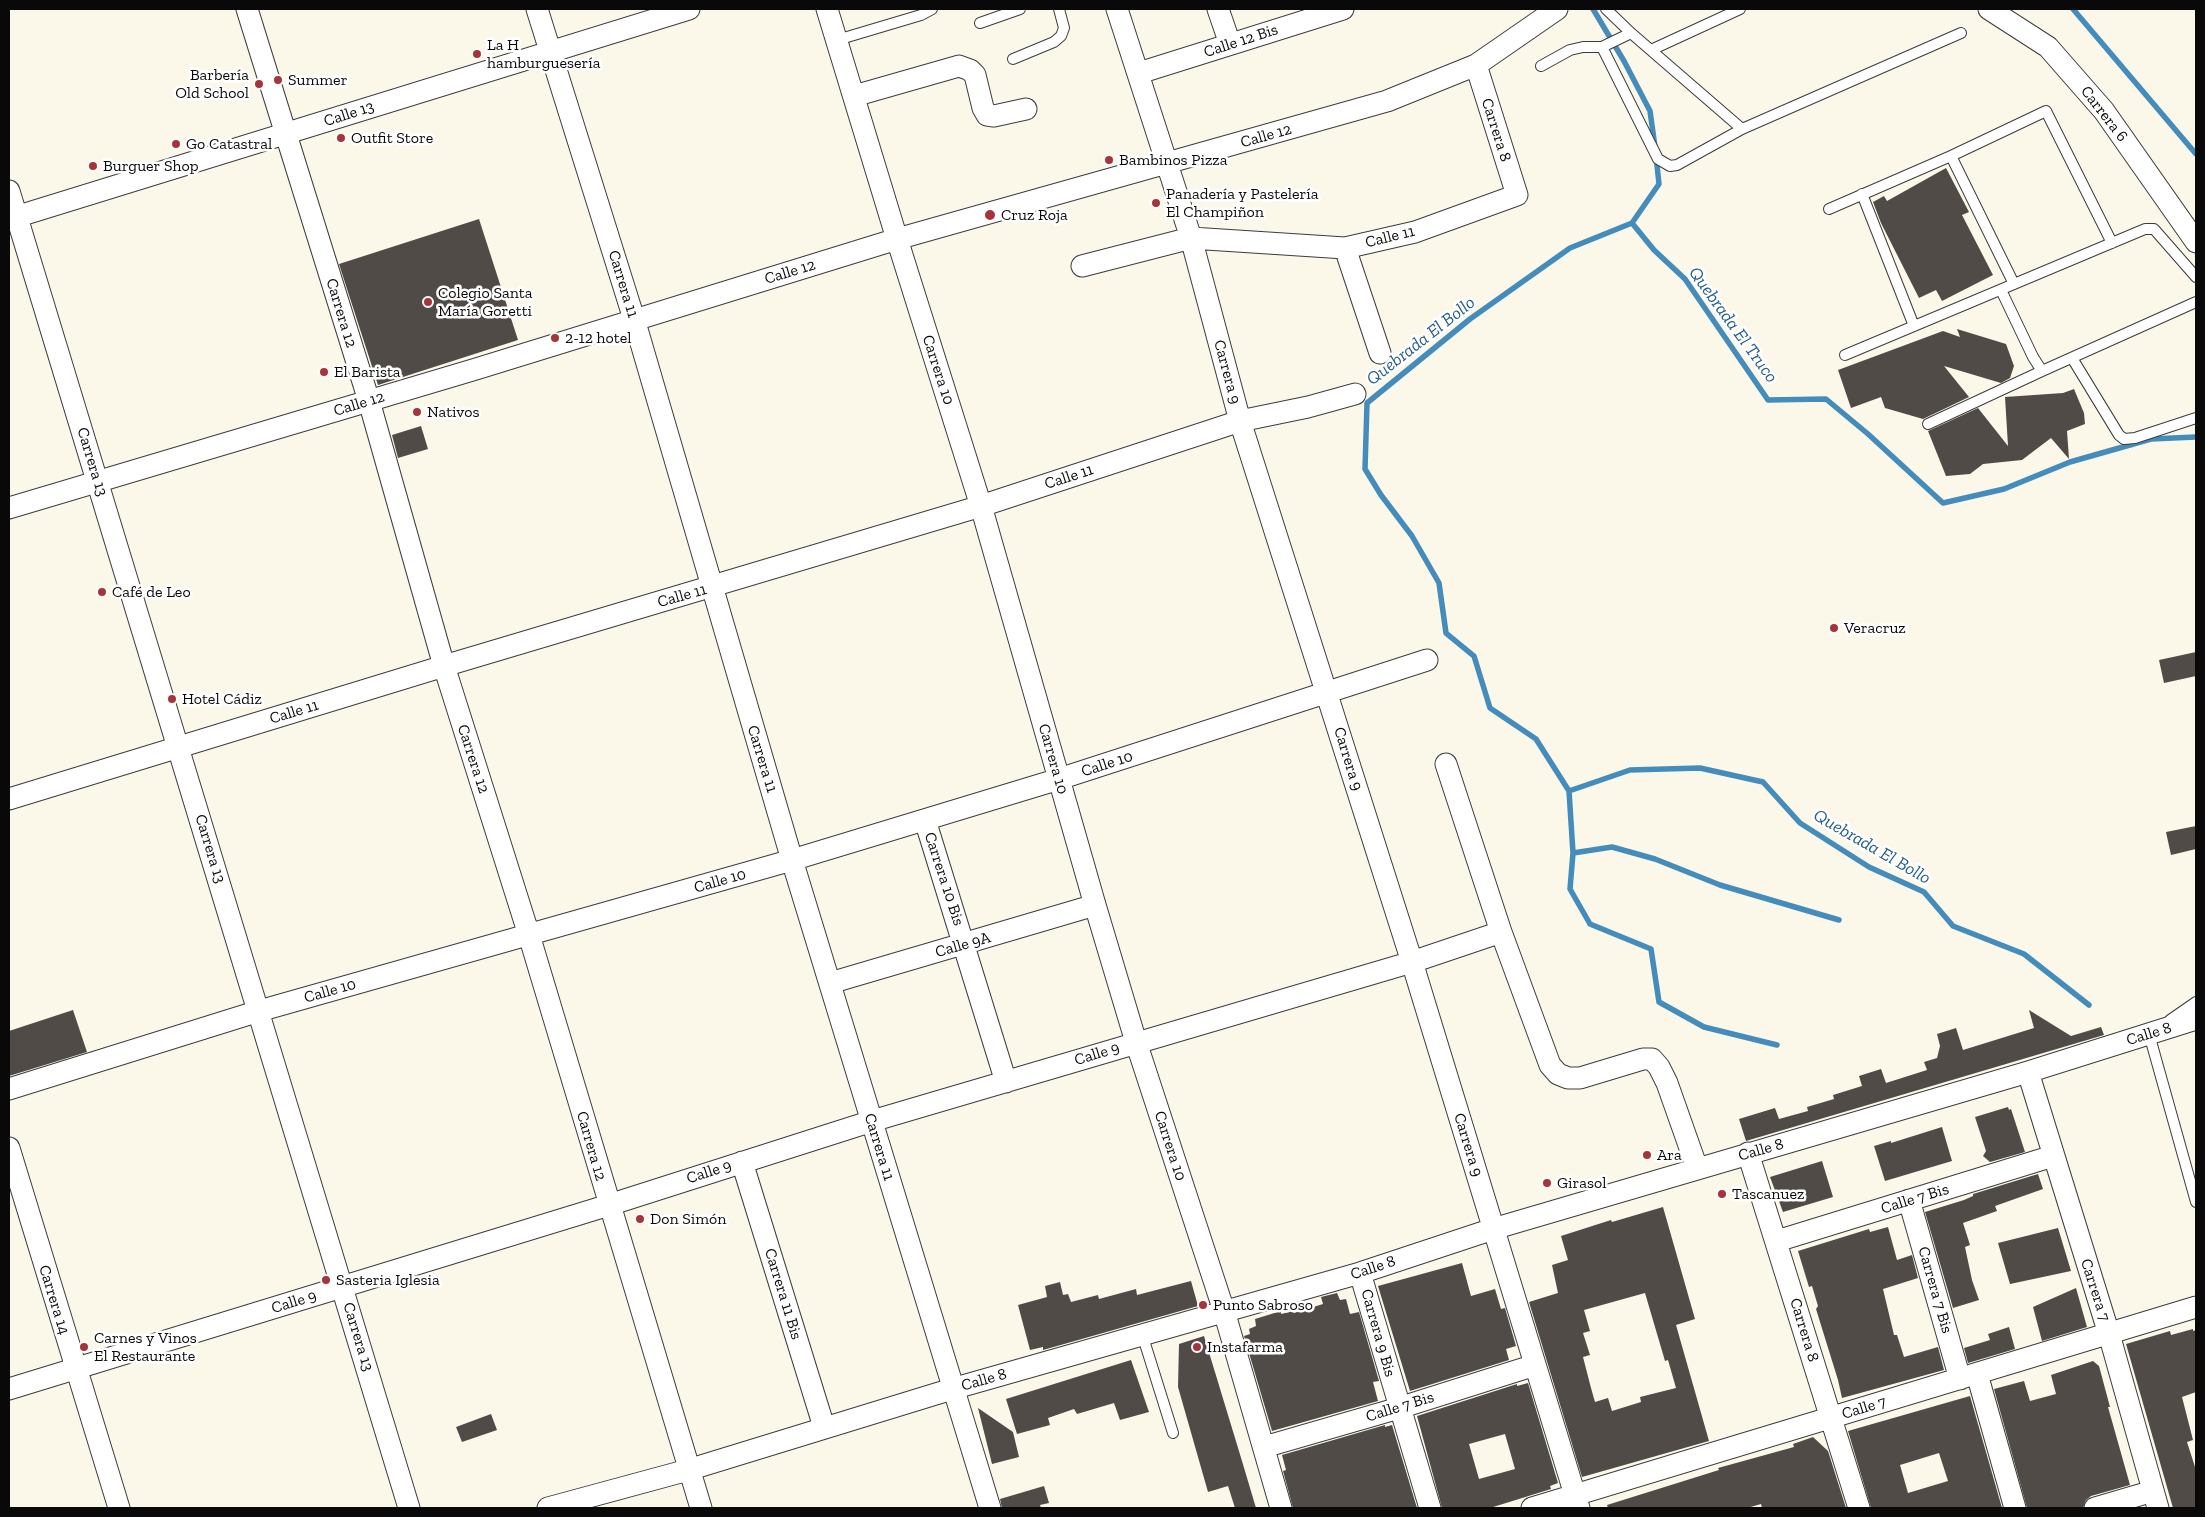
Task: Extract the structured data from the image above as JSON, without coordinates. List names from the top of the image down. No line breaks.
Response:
{"streets":{"street":["Calle 12 Bis","Calle 13","Carrera 6","Carrera 8","Calle 12","Calle 11","Carrera 11","Carrera 12","Carrera 10","Carrera 9","Carrera 13","Calle 10","Carrera 10 Bis","Calle 9A","Calle 8","Calle 9","Calle 7 Bis","Carrera 7 Bis","Carrera 7","Carrera 11 Bis","Carrera 14","Carrera 9 Bis","Calle 7"]},"crossings":[["Calle 12 Bis","Carrera 9"],["Calle 13","Carrera 11"],["Calle 13","Carrera 12"],["Calle 13","Carrera 13"],["Carrera 8","Calle 12"],["Carrera 8","Calle 11"],["Carrera 8","Calle 8"],["Carrera 8","Calle 7 Bis"],["Carrera 8","Calle 7"],["Calle 12","Carrera 11"],["Calle 12","Carrera 12"],["Calle 12","Carrera 10"],["Calle 12","Carrera 9"],["Calle 12","Carrera 13"],["Calle 11","Carrera 11"],["Calle 11","Carrera 12"],["Calle 11","Carrera 10"],["Calle 11","Carrera 9"],["Calle 11","Carrera 13"],["Carrera 11","Calle 10"],["Carrera 11","Calle 9A"],["Carrera 11","Calle 8"],["Carrera 11","Calle 9"],["Carrera 12","Calle 10"],["Carrera 12","Calle 8"],["Carrera 12","Calle 9"],["Carrera 10","Calle 10"],["Carrera 10","Calle 9A"],["Carrera 10","Calle 8"],["Carrera 10","Calle 9"],["Carrera 10","Calle 7 Bis"],["Carrera 9","Calle 10"],["Carrera 9","Calle 8"],["Carrera 9","Calle 9"],["Carrera 9","Calle 7 Bis"],["Carrera 9","Calle 7"],["Carrera 13","Calle 10"],["Carrera 13","Calle 9"],["Calle 10","Carrera 10 Bis"],["Carrera 10 Bis","Calle 9A"],["Carrera 10 Bis","Calle 9"],["Calle 8","Carrera 7"],["Calle 8","Carrera 11 Bis"],["Calle 8","Carrera 9 Bis"],["Calle 9","Carrera 11 Bis"],["Calle 9","Carrera 14"],["Calle 7 Bis","Carrera 7 Bis"],["Calle 7 Bis","Carrera 7"],["Calle 7 Bis","Carrera 9 Bis"],["Carrera 7 Bis","Calle 7"],["Carrera 7","Calle 7"]],"water":["Quebrada El Truco","Quebrada El Bollo"],"places":["La H hamburguesería","Summer","Barbería Old School","Outfit Store","Go Catastral","Bambinos Pizza","Burguer Shop","Panadería y Pastelería El Champiñon","Cruz Roja","Colegio Santa María Goretti","2-12 hotel","El Barista","Nativos","Café de Leo","Veracruz","Hotel Cádiz","Ara","Girasol","Tascanuez","Don Simón","Sasteria Iglesia","Punto Sabroso","Carnes y Vinos El Restaurante","Instafarma"]}
